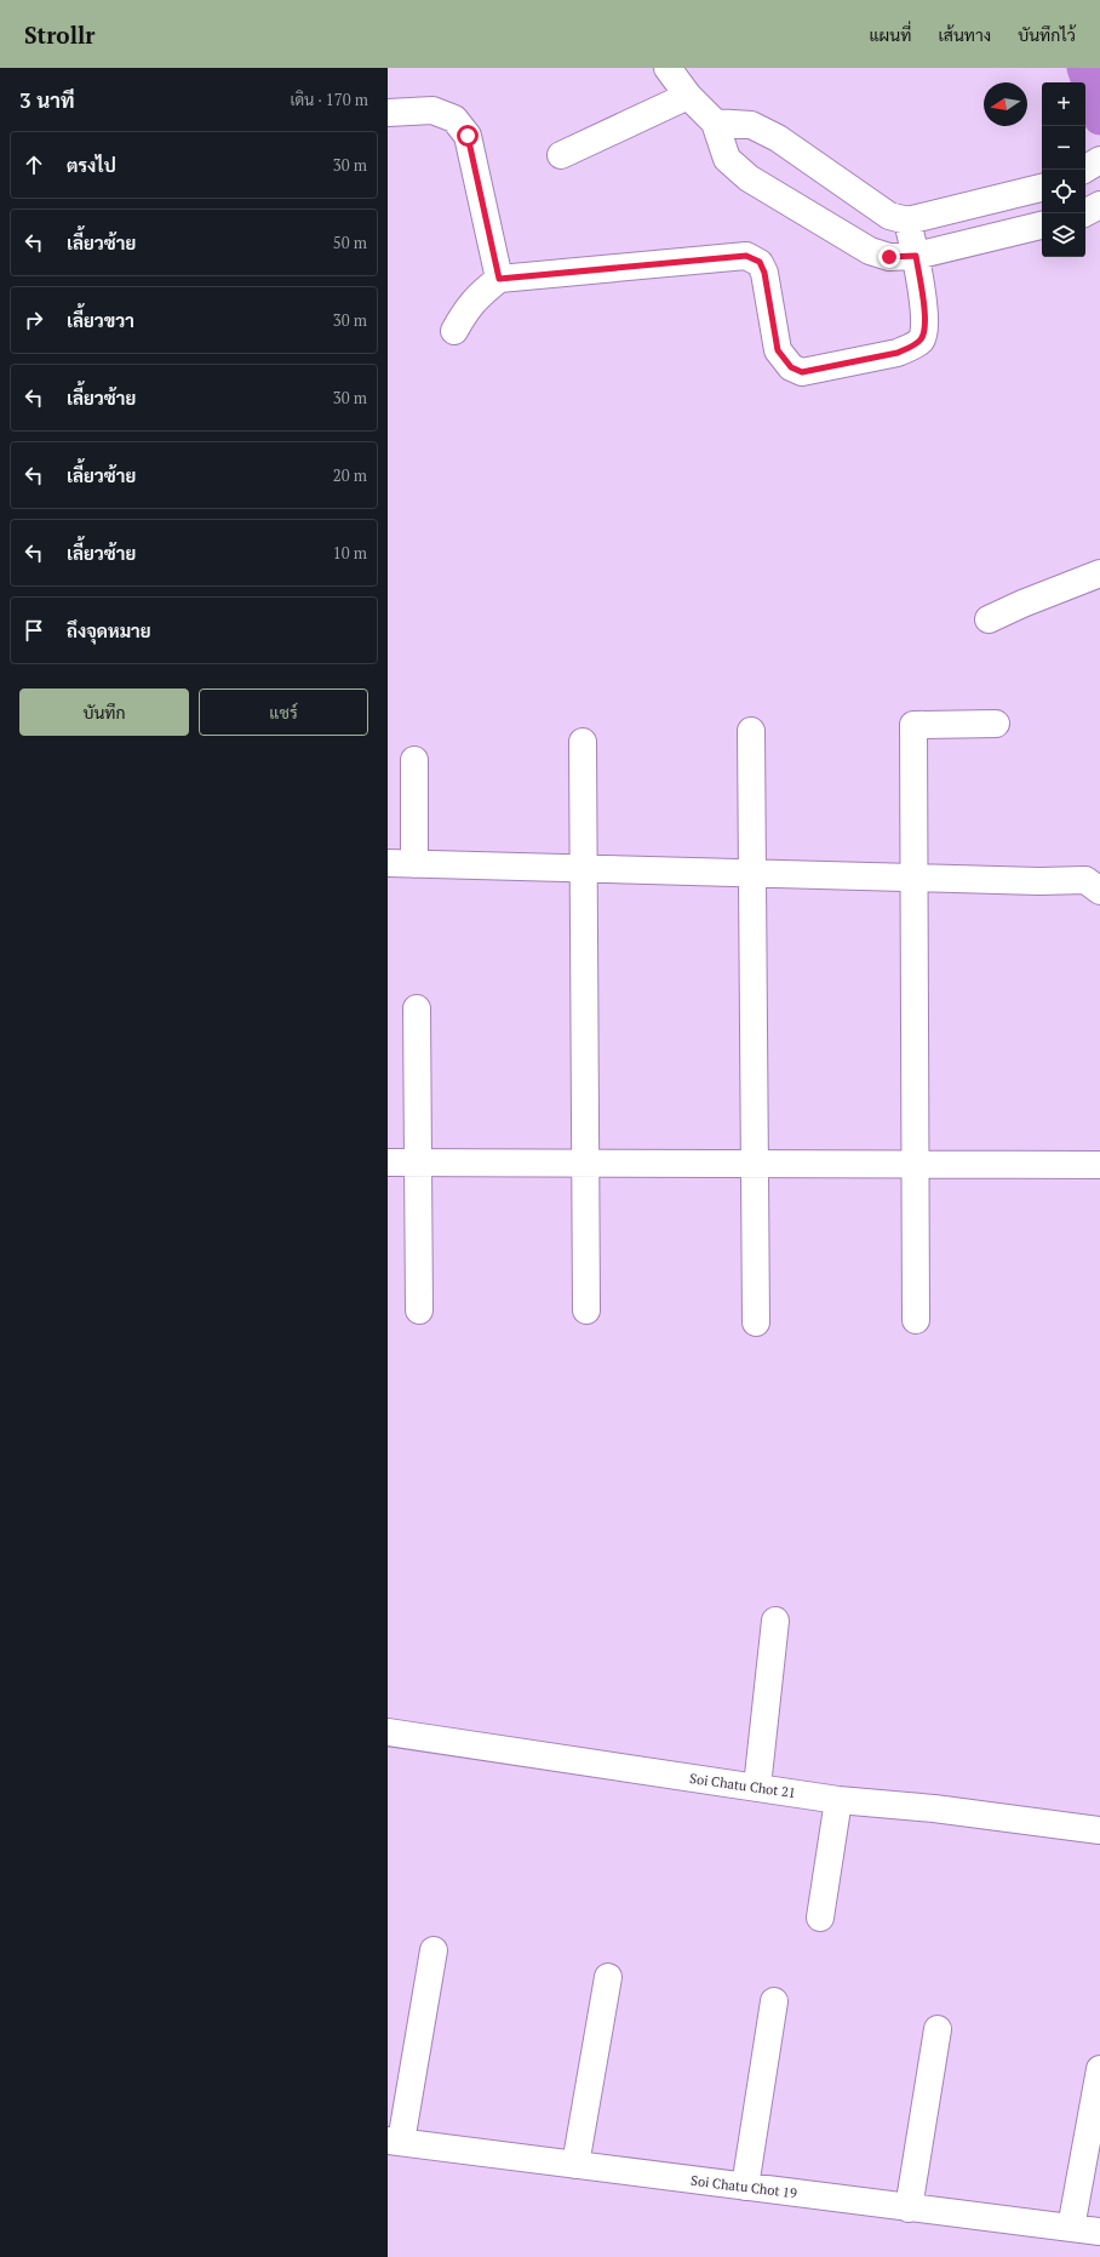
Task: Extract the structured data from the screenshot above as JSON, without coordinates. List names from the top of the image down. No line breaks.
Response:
{"streets":{"street":["Soi Chatu Chot 21","Soi Chatu Chot 19"]},"north":"left","page":{"header":"Strollr","nav":["แผนที่","เส้นทาง","บันทึกไว้"],"heading":["3 นาที","เดิน · 170 m"],"map_buttons":["+","−"],"list":[["ตรงไป","30 m"],["เลี้ยวซ้าย","50 m"],["เลี้ยวขวา","30 m"],["เลี้ยวซ้าย","30 m"],["เลี้ยวซ้าย","20 m"],["เลี้ยวซ้าย","10 m"],"ถึงจุดหมาย"],"buttons":["บันทึก","แชร์"]}}
